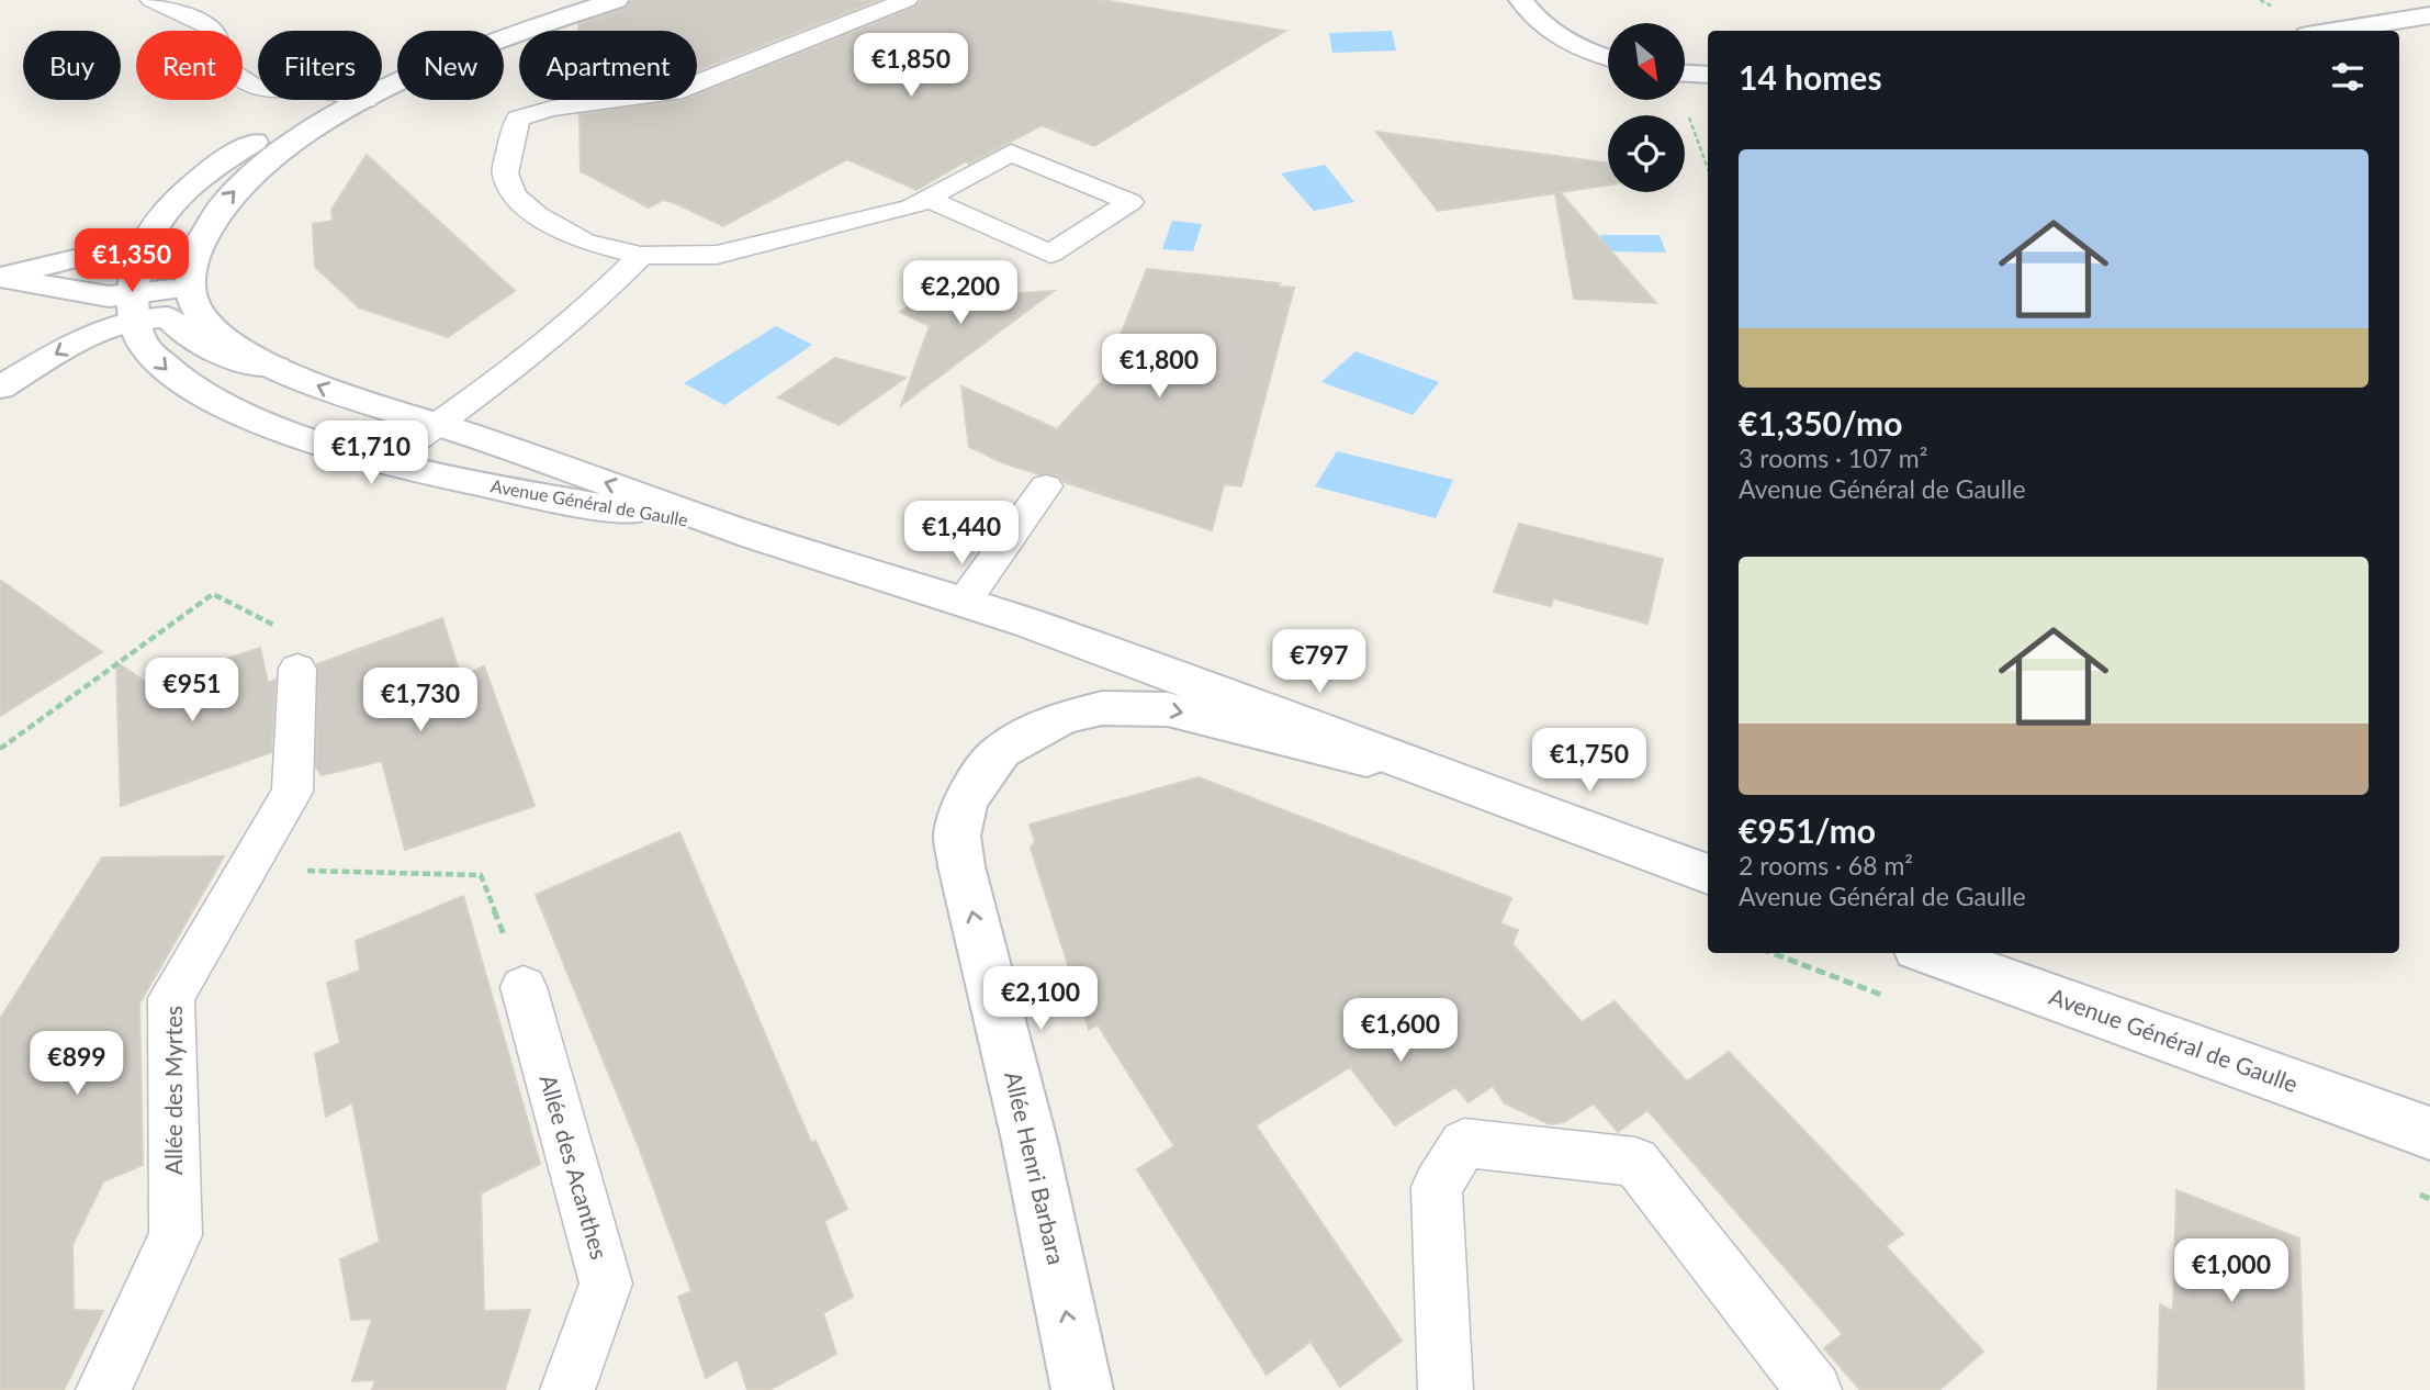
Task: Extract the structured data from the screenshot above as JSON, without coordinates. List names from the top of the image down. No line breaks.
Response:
{"streets":{"main road":["Avenue Général de Gaulle","Allée Henri Barbara"],"lane":["Allée des Myrtes","Allée des Acanthes"]},"crossings":[["Avenue Général de Gaulle","Allée Henri Barbara"]],"north":"bottom right","page":{"chip":["Buy","Rent","Filters","New","Apartment"],"heading":"14 homes","price":["€1,850","€1,350","€2,200","€1,800","€1,710","€1,440","€797","€951","€1,730","€1,750","€2,100","€1,600","€899","€1,000"],"list":[{"name":"€1,350/mo","note":"3 rooms · 107 m² · Avenue Général de Gaulle"},{"name":"€951/mo","note":"2 rooms · 68 m² · Avenue Général de Gaulle"}]}}
